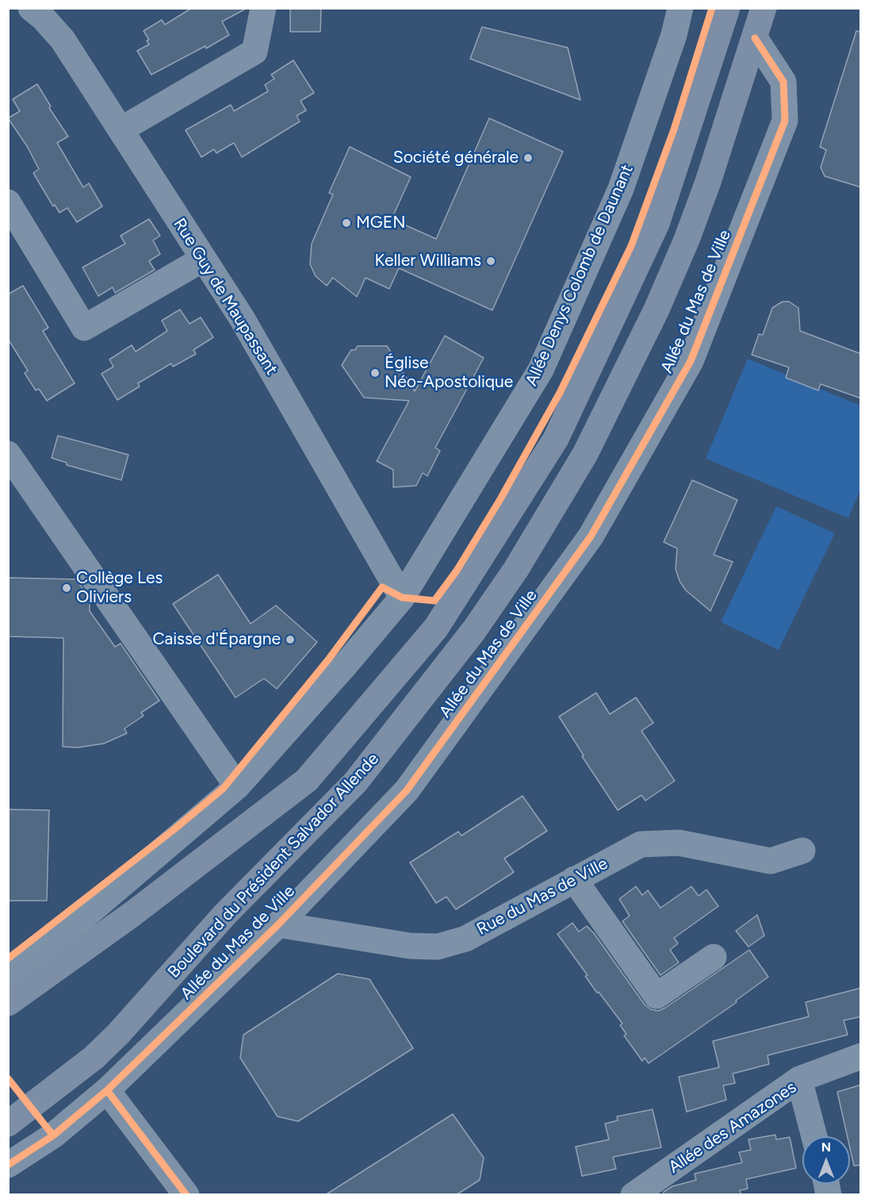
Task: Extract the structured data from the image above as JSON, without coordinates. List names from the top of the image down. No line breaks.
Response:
{"streets":{"main road":["Boulevard du Président Salvador Allende"],"street":["Allée Denys Colomb de Daunant","Rue Guy de Maupassant","Allée du Mas de Ville","Rue du Mas de Ville","Allée des Amazones"]},"crossings":[["Allée Denys Colomb de Daunant","Rue Guy de Maupassant"],["Allée du Mas de Ville","Boulevard du Président Salvador Allende"],["Allée du Mas de Ville","Rue du Mas de Ville"]],"places":["Société générale","MGEN","Keller Williams","Église Néo-Apostolique","Collège Les Oliviers","Caisse d'Épargne"],"north":"top"}
